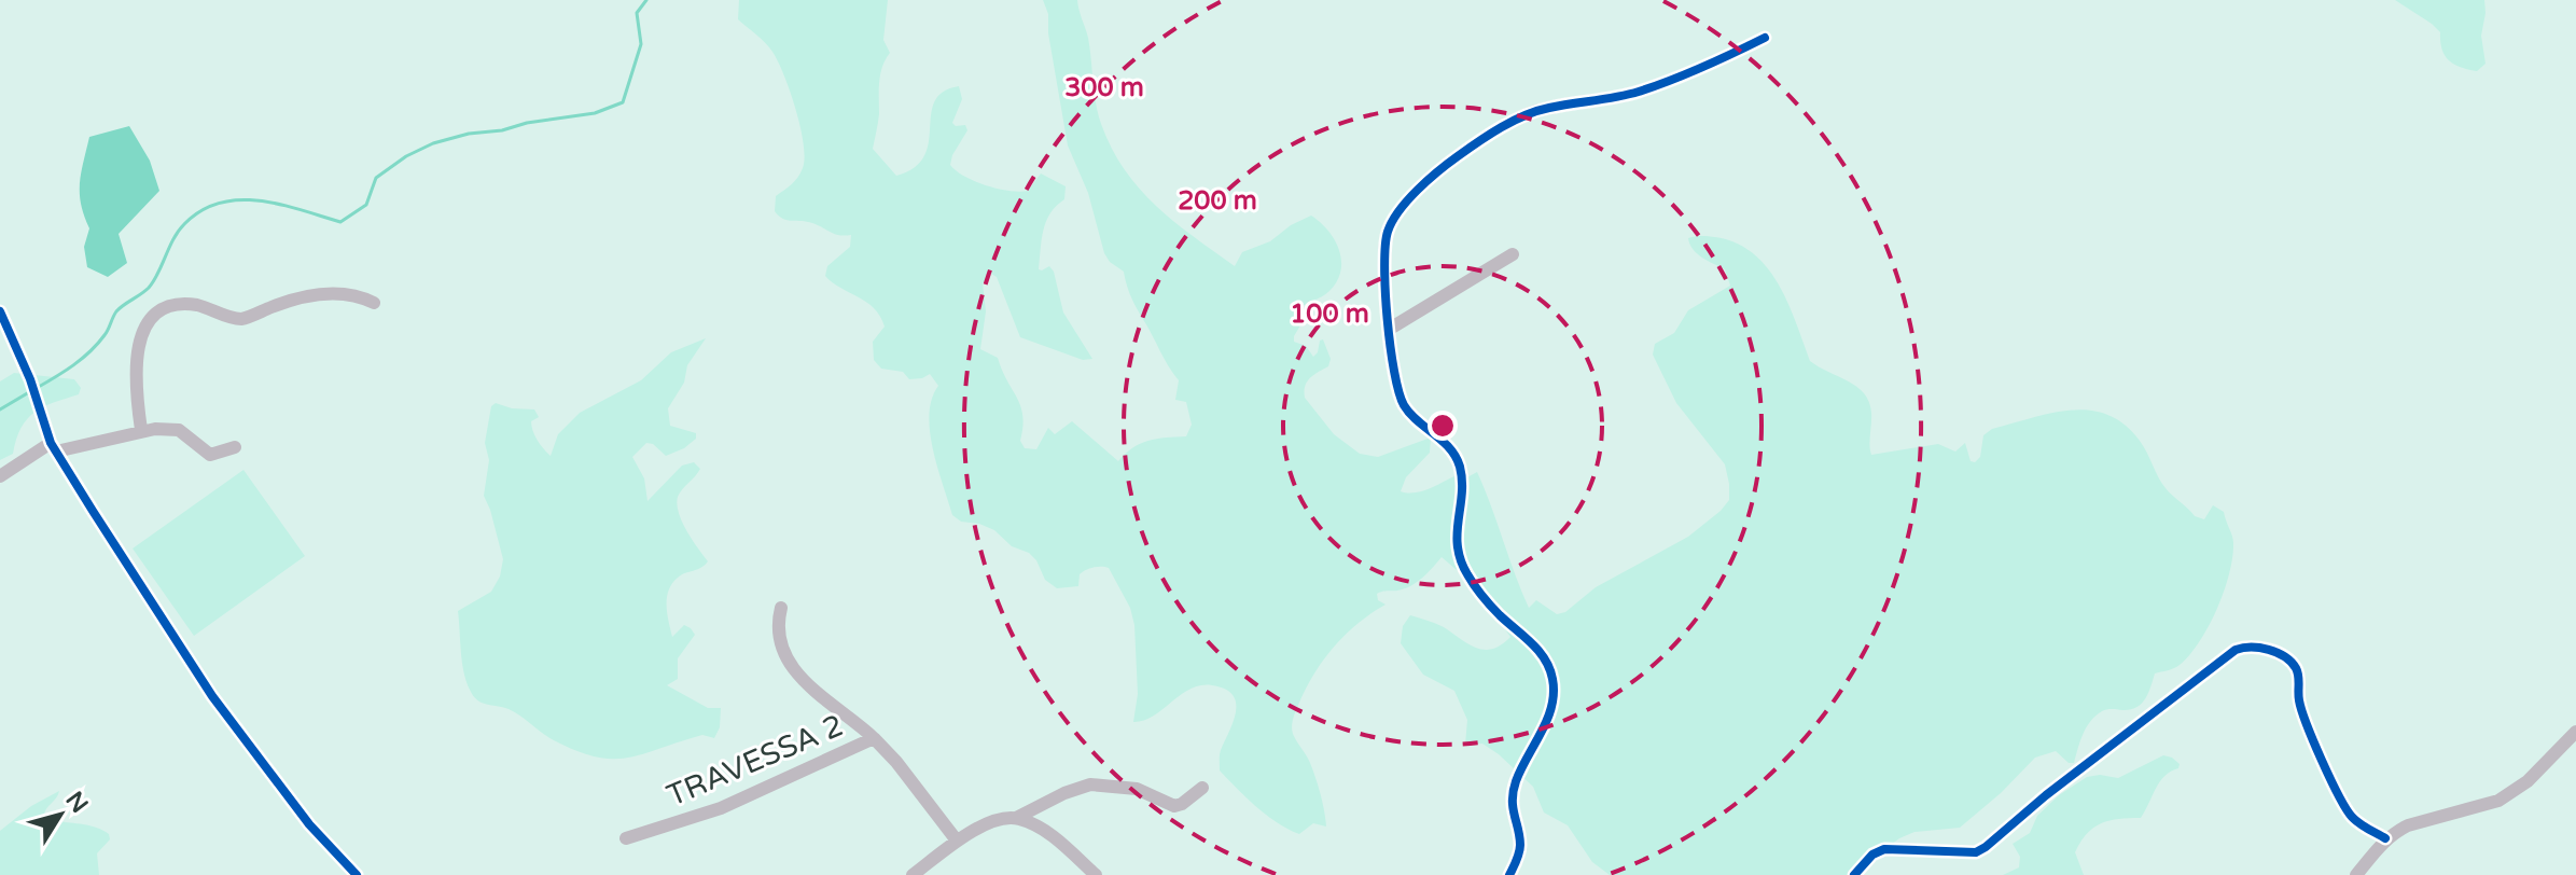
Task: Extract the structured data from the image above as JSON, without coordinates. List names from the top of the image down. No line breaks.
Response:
{"streets":{"street":["TRAVESSA 2"]},"north":"top right","rings":["300 m","200 m","100 m"]}
